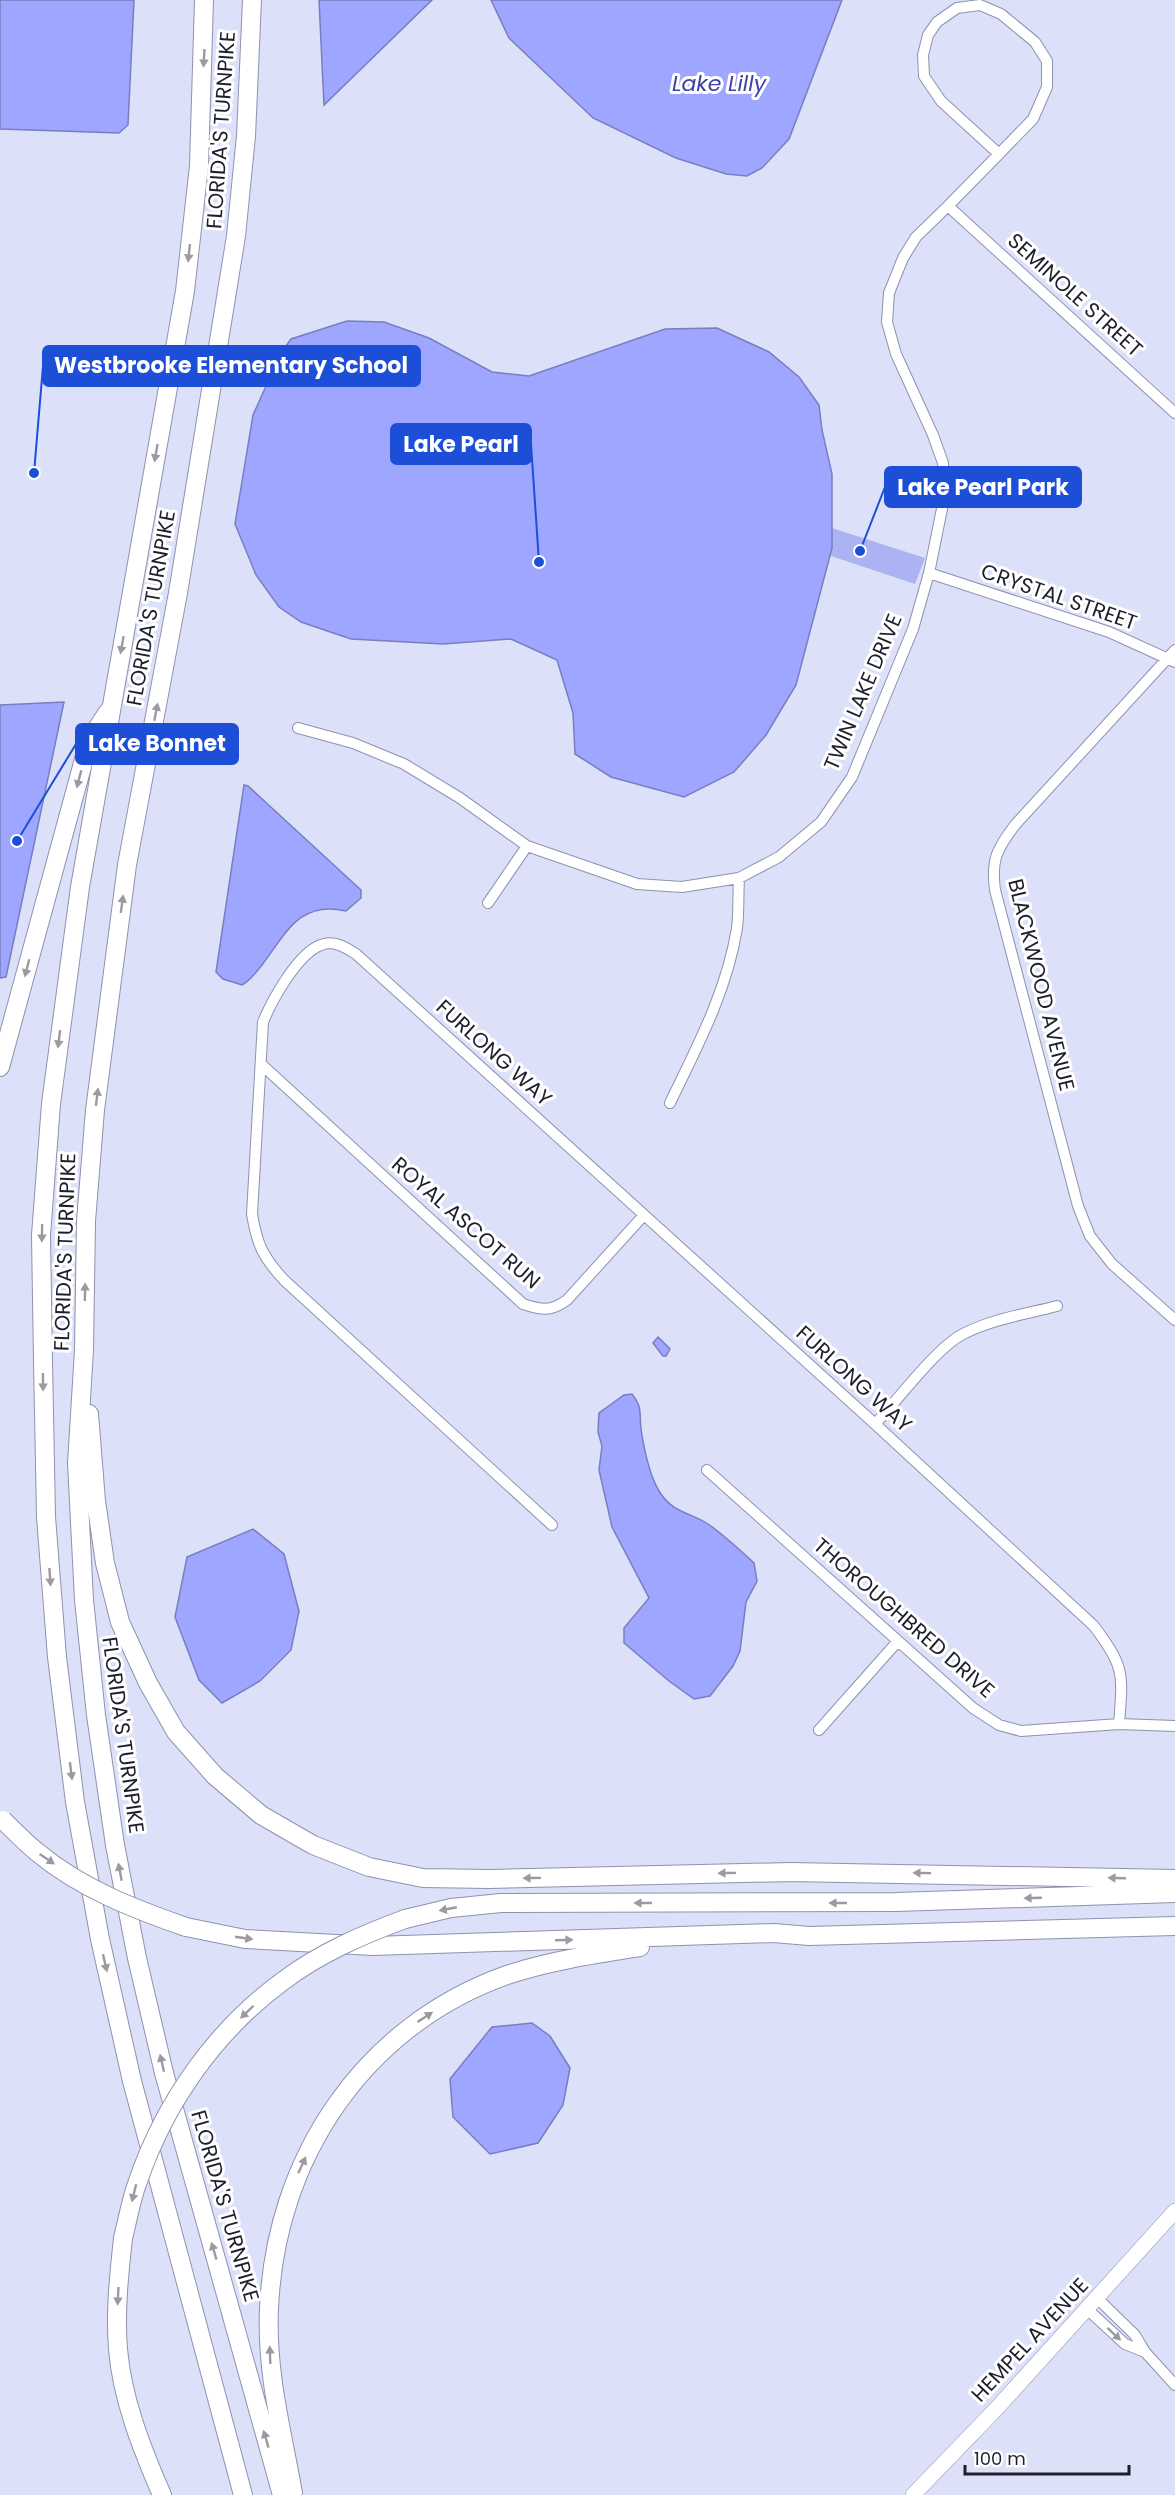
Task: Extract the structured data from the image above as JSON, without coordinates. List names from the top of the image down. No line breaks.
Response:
{"streets":{"highway":["FLORIDA'S TURNPIKE"],"street":["SEMINOLE STREET","CRYSTAL STREET","TWIN LAKE DRIVE","BLACKWOOD AVENUE","FURLONG WAY","ROYAL ASCOT RUN","THOROUGHBRED DRIVE","HEMPEL AVENUE"]},"crossings":[["SEMINOLE STREET","TWIN LAKE DRIVE"],["CRYSTAL STREET","TWIN LAKE DRIVE"],["CRYSTAL STREET","BLACKWOOD AVENUE"],["FURLONG WAY","ROYAL ASCOT RUN"],["FURLONG WAY","THOROUGHBRED DRIVE"]],"water":["Lake Lilly"],"places":["Westbrooke Elementary School","Lake Pearl Park","Lake Pearl","Lake Bonnet"],"scale_bar":"100 m"}
